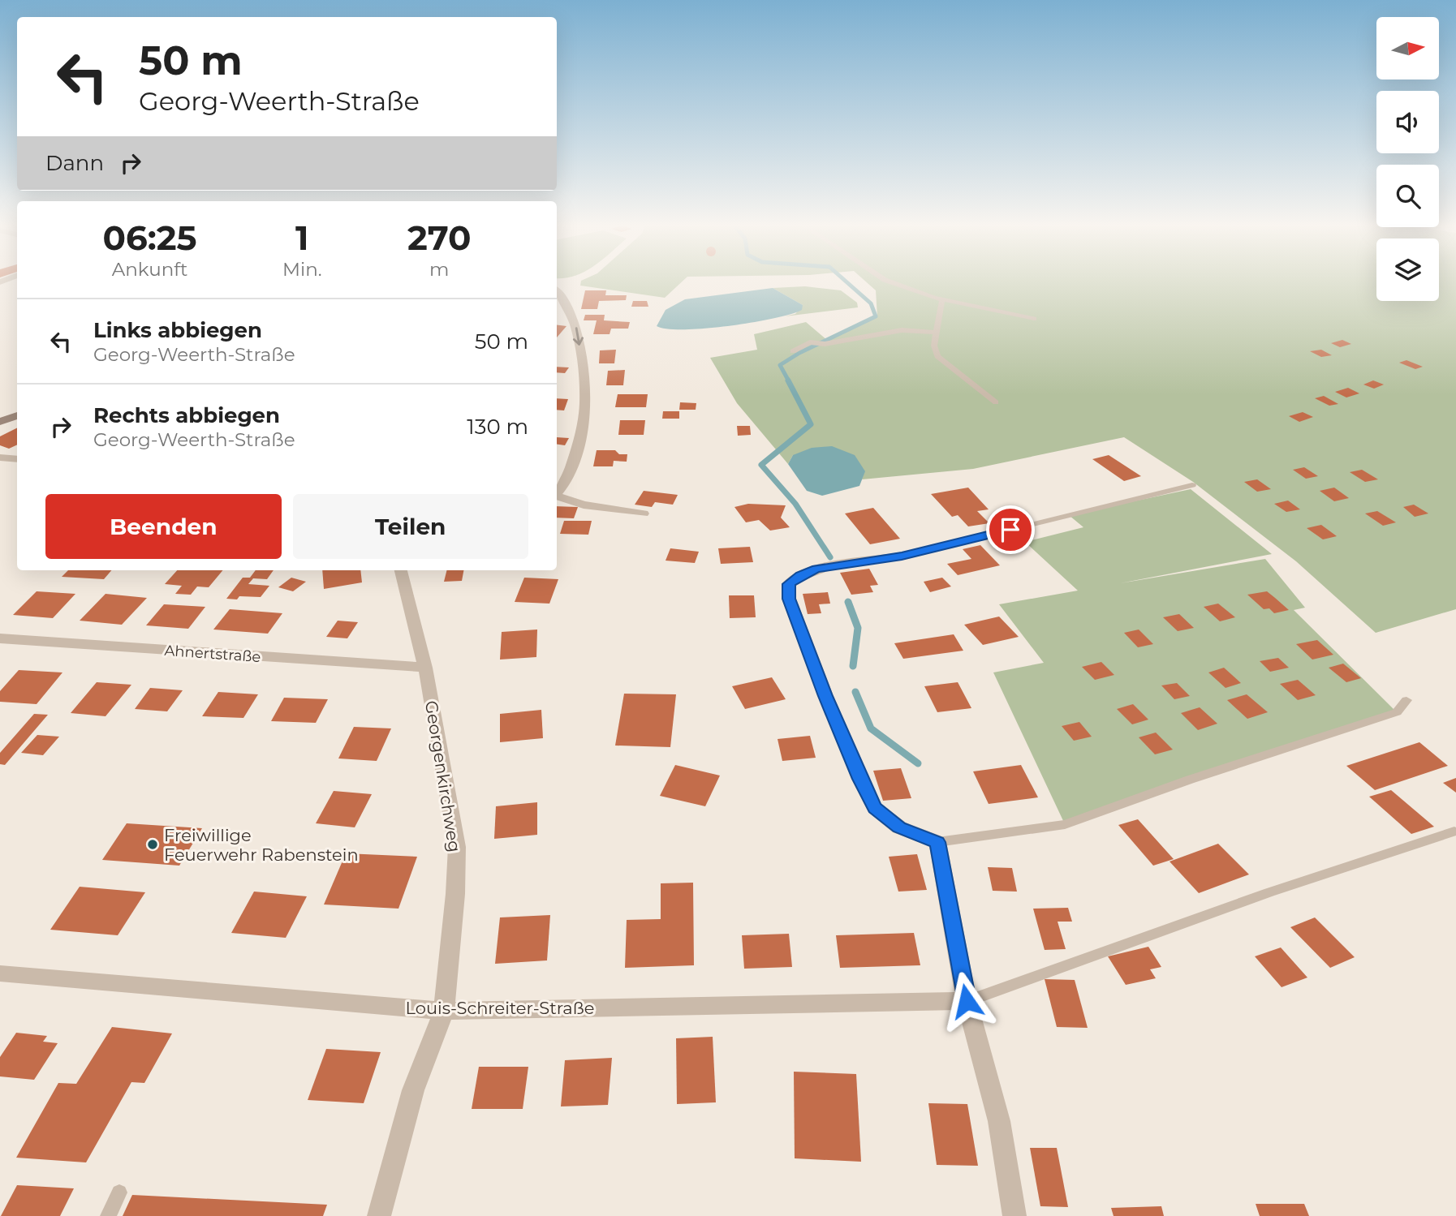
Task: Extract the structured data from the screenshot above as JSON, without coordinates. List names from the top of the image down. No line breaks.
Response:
{"streets":{"street":["Ahnertstraße","Georgenkirchweg","Louis-Schreiter-Straße"]},"crossings":[["Ahnertstraße","Georgenkirchweg"],["Georgenkirchweg","Louis-Schreiter-Straße"]],"places":["Freiwillige Feuerwehr Rabenstein"],"north":"right","page":{"turn":["50 m","Georg-Weerth-Straße"],"then":"Dann","eta":["06:25","Ankunft","1","Min.","270","m"],"list":[{"name":"Links abbiegen","note":"Georg-Weerth-Straße","value":"50 m"},{"name":"Rechts abbiegen","note":"Georg-Weerth-Straße","value":"130 m"}],"buttons":["Beenden","Teilen"]}}
